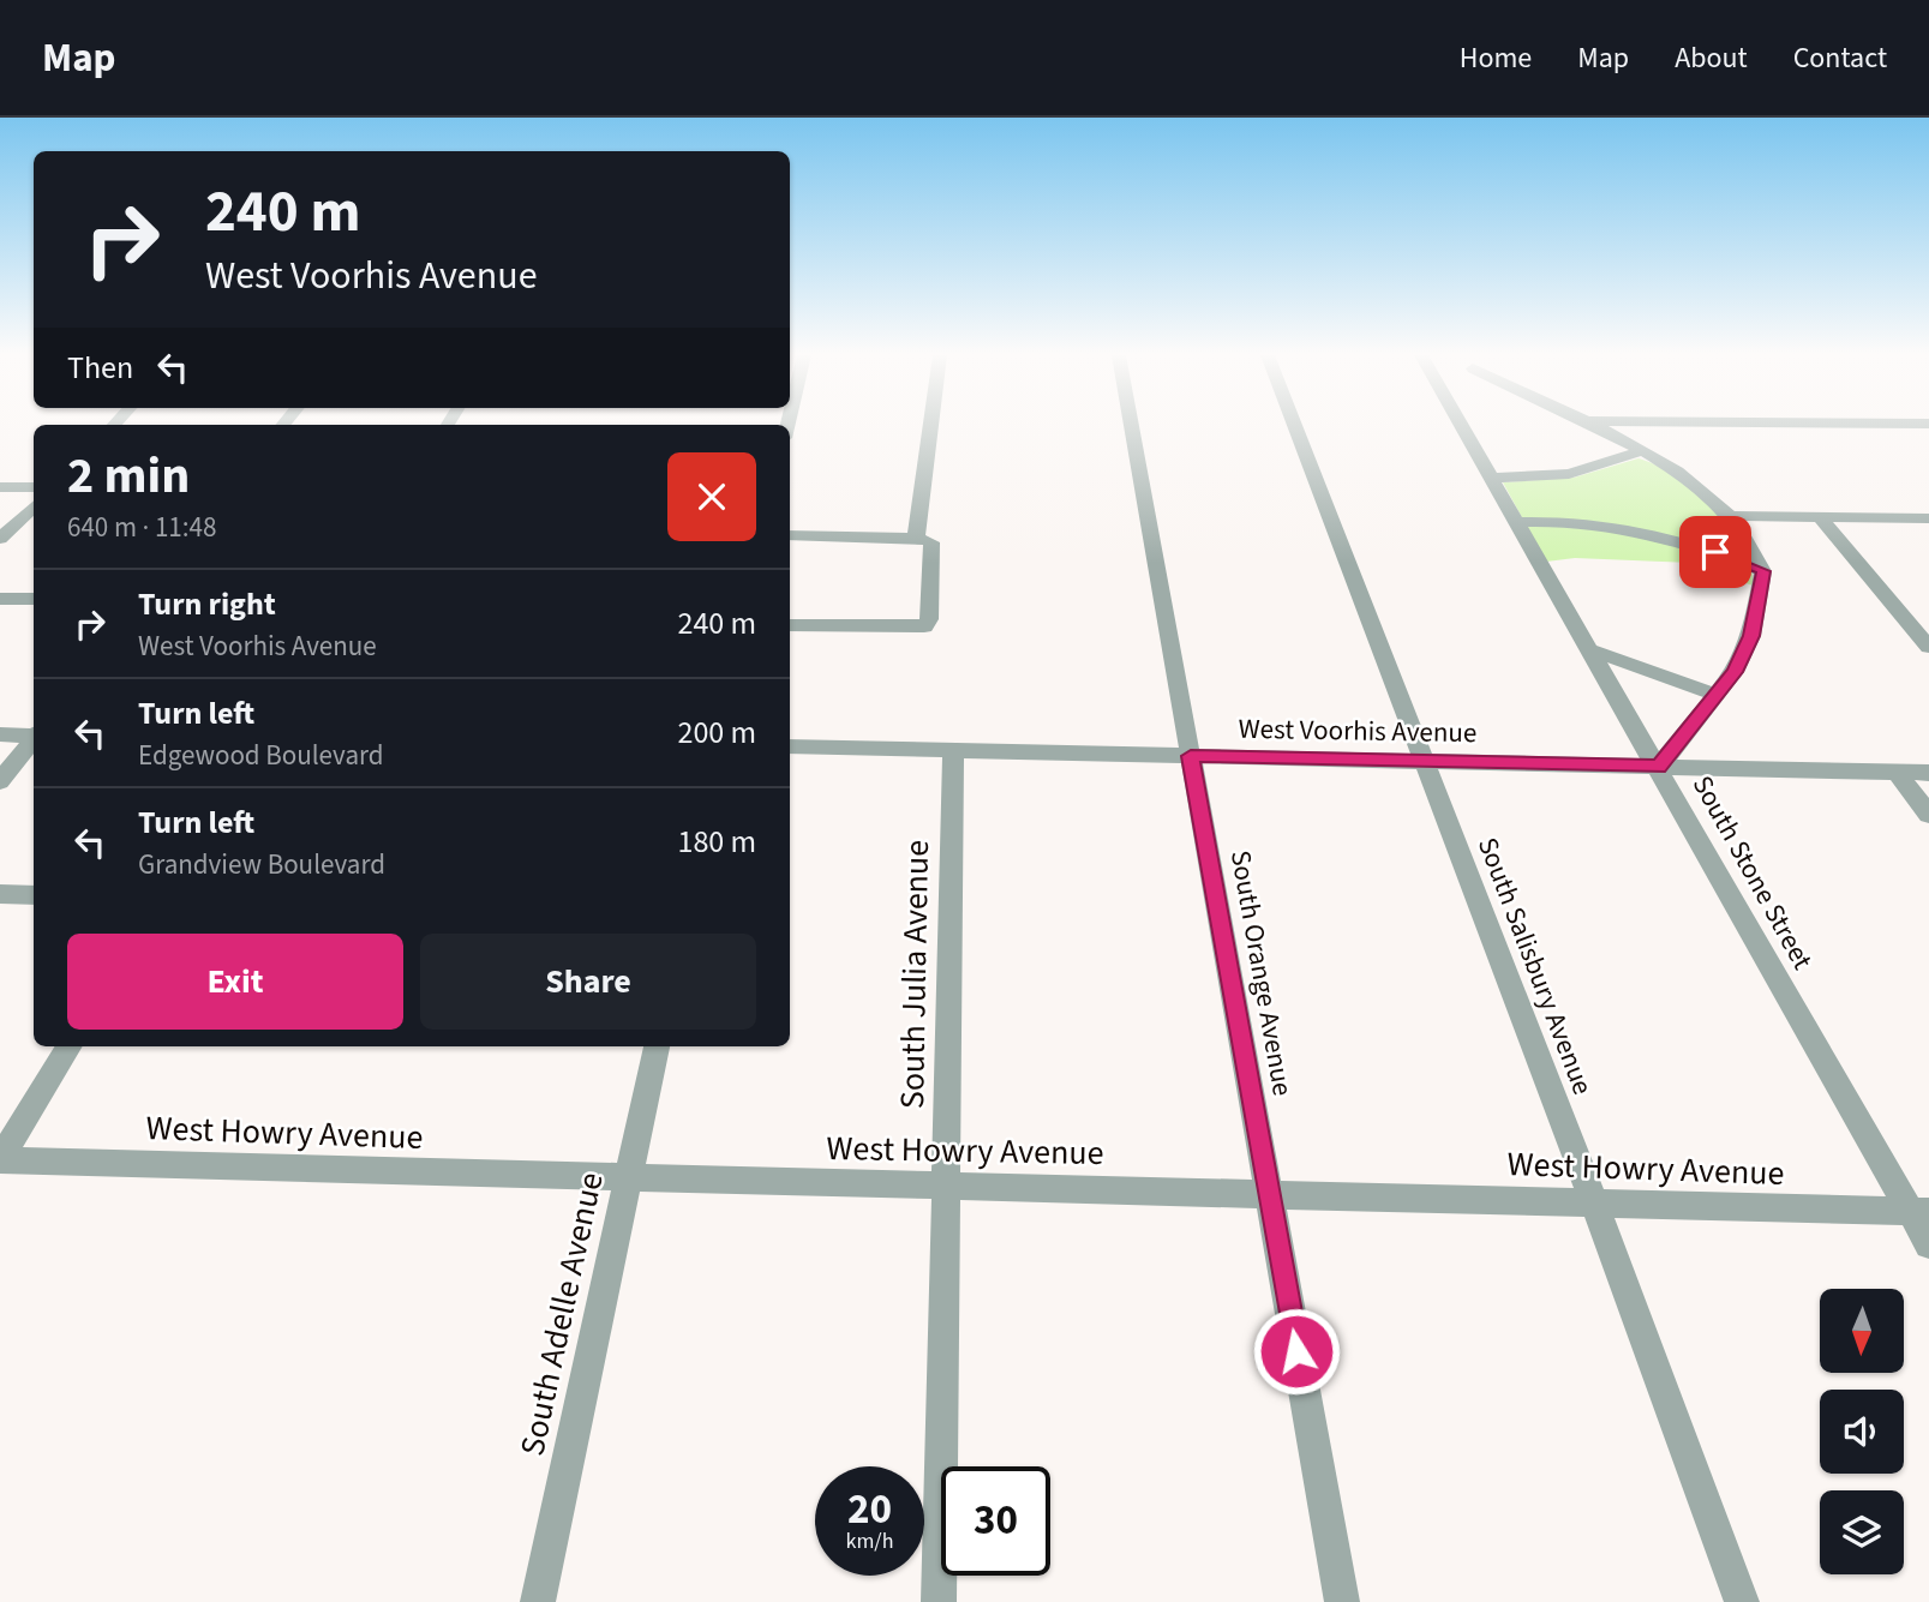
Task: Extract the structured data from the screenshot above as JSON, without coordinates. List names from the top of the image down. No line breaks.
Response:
{"streets":{"street":["West Voorhis Avenue","South Stone Street","South Salisbury Avenue","South Orange Avenue","South Julia Avenue","West Howry Avenue","South Adelle Avenue"]},"crossings":[["West Voorhis Avenue","South Stone Street"],["West Voorhis Avenue","South Salisbury Avenue"],["West Voorhis Avenue","South Orange Avenue"],["West Voorhis Avenue","South Julia Avenue"],["South Stone Street","West Howry Avenue"],["South Salisbury Avenue","West Howry Avenue"],["South Orange Avenue","West Howry Avenue"],["South Julia Avenue","West Howry Avenue"],["West Howry Avenue","South Adelle Avenue"]],"north":"bottom","page":{"header":"Map","nav":["Home","Map","About","Contact"],"turn":["240 m","West Voorhis Avenue"],"then":"Then","heading":["2 min","640 m · 11:48"],"list":[{"name":"Turn right","note":"West Voorhis Avenue","value":"240 m"},{"name":"Turn left","note":"Edgewood Boulevard","value":"200 m"},{"name":"Turn left","note":"Grandview Boulevard","value":"180 m"}],"buttons":["Exit","Share"],"speed":"20 km/h","limit":"30"}}
